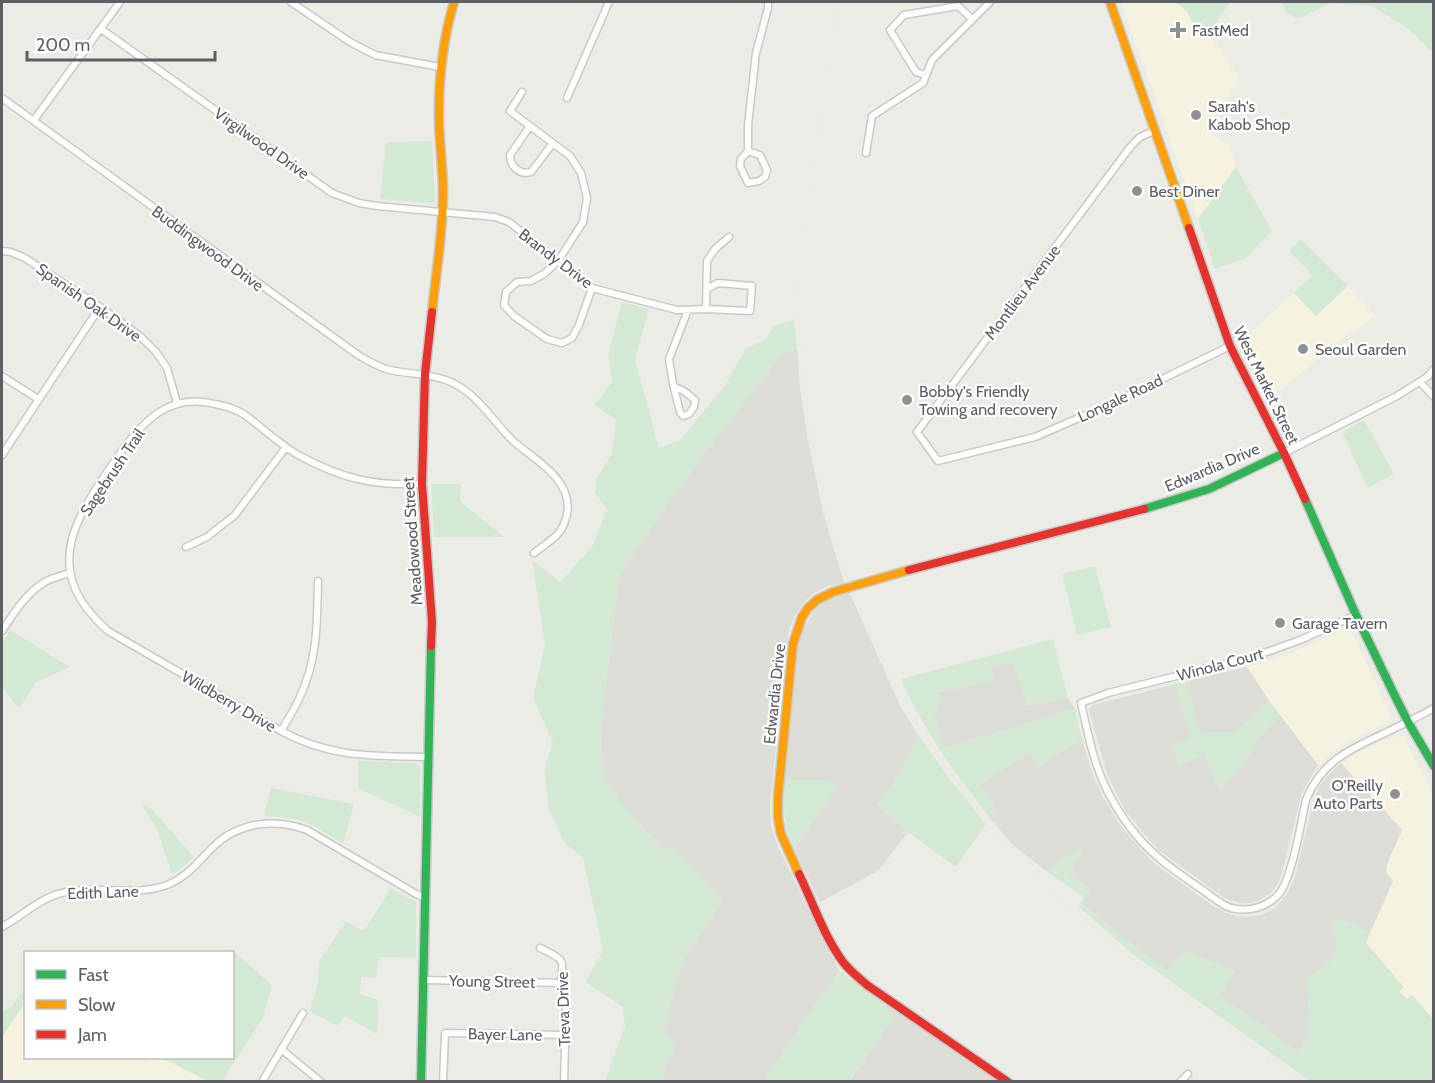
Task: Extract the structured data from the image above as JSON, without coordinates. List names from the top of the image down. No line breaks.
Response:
{"streets":{"main road":["West Market Street","Edwardia Drive","Meadowood Street"],"street":["Virgilwood Drive","Buddingwood Drive","Brandy Drive","Montlieu Avenue","Spanish Oak Drive","Longale Road","Sagebrush Trail","Winola Court","Wildberry Drive","Edith Lane","Young Street","Treva Drive","Bayer Lane"]},"crossings":[["Virgilwood Drive","Brandy Drive"],["Virgilwood Drive","Meadowood Street"],["Buddingwood Drive","Meadowood Street"],["Brandy Drive","Meadowood Street"],["Montlieu Avenue","West Market Street"],["Montlieu Avenue","Longale Road"],["Spanish Oak Drive","Sagebrush Trail"],["West Market Street","Longale Road"],["West Market Street","Edwardia Drive"],["West Market Street","Winola Court"],["Sagebrush Trail","Meadowood Street"],["Sagebrush Trail","Wildberry Drive"],["Meadowood Street","Wildberry Drive"],["Meadowood Street","Edith Lane"],["Meadowood Street","Young Street"],["Young Street","Treva Drive"],["Treva Drive","Bayer Lane"]],"places":{"health":["FastMed"],"other":["Sarah's Kabob Shop","Best Diner","Seoul Garden","Bobby's Friendly Towing and recovery","Garage Tavern","O'Reilly Auto Parts"]},"legend":["Fast","Slow","Jam"],"scale_bar":"200 m"}
